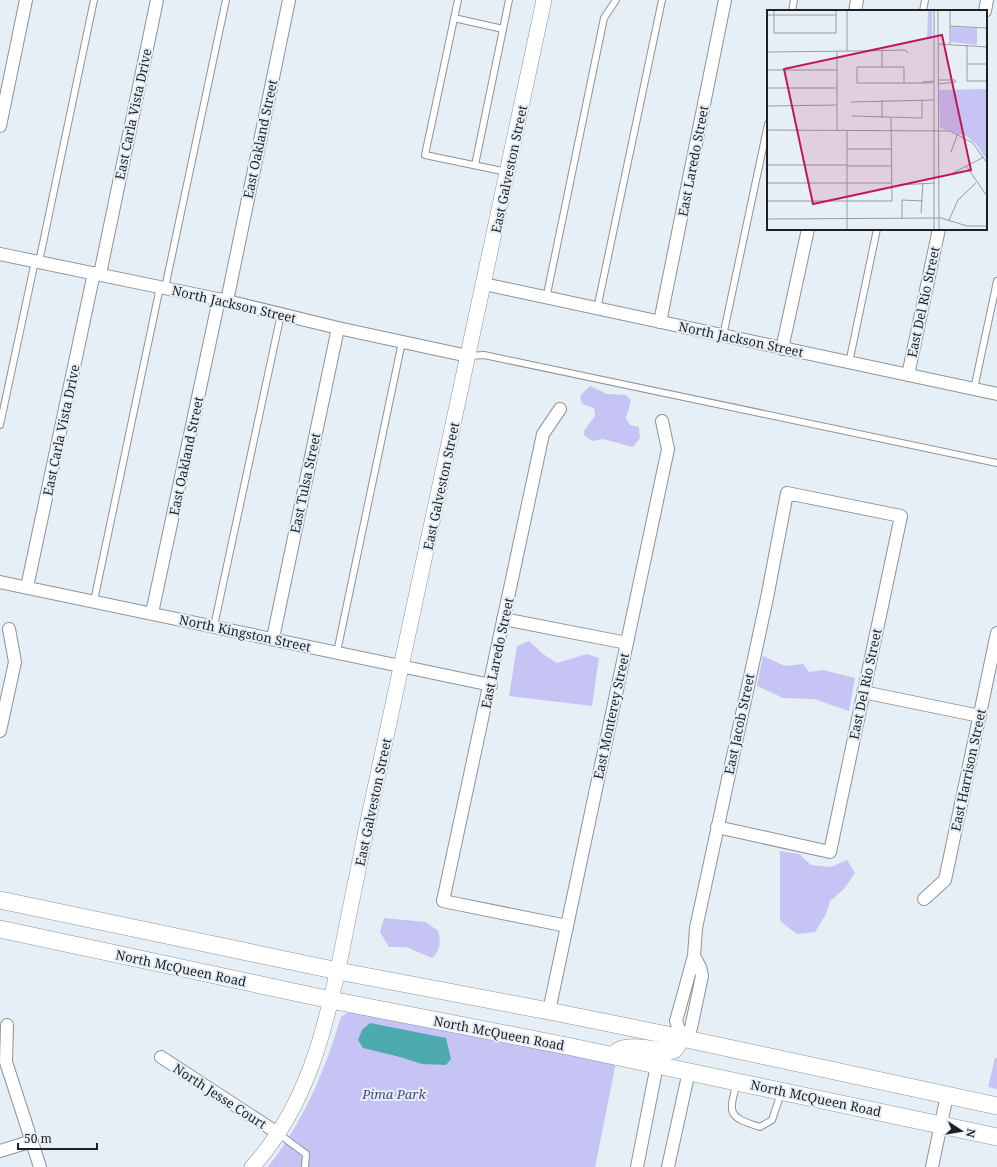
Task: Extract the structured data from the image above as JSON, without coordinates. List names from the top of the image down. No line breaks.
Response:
{"streets":{"main road":["North McQueen Road"],"street":["East Carla Vista Drive","East Oakland Street","East Laredo Street","East Galveston Street","East Del Rio Street","North Jackson Street","East Tulsa Street","North Kingston Street","East Monterey Street","East Jacob Street","East Harrison Street","North Jesse Court"]},"crossings":[["East Carla Vista Drive","North Jackson Street"],["East Carla Vista Drive","North Kingston Street"],["East Oakland Street","North Jackson Street"],["East Oakland Street","North Kingston Street"],["East Laredo Street","North Jackson Street"],["East Laredo Street","North Kingston Street"],["East Laredo Street","East Monterey Street"],["East Galveston Street","North Jackson Street"],["East Galveston Street","North Kingston Street"],["East Galveston Street","North McQueen Road"],["East Galveston Street","North Jesse Court"],["East Del Rio Street","North Jackson Street"],["East Del Rio Street","East Jacob Street"],["North Jackson Street","East Tulsa Street"],["East Tulsa Street","North Kingston Street"]],"parks":["Pima Park"],"scale_bar":"50 m","north":"right"}
